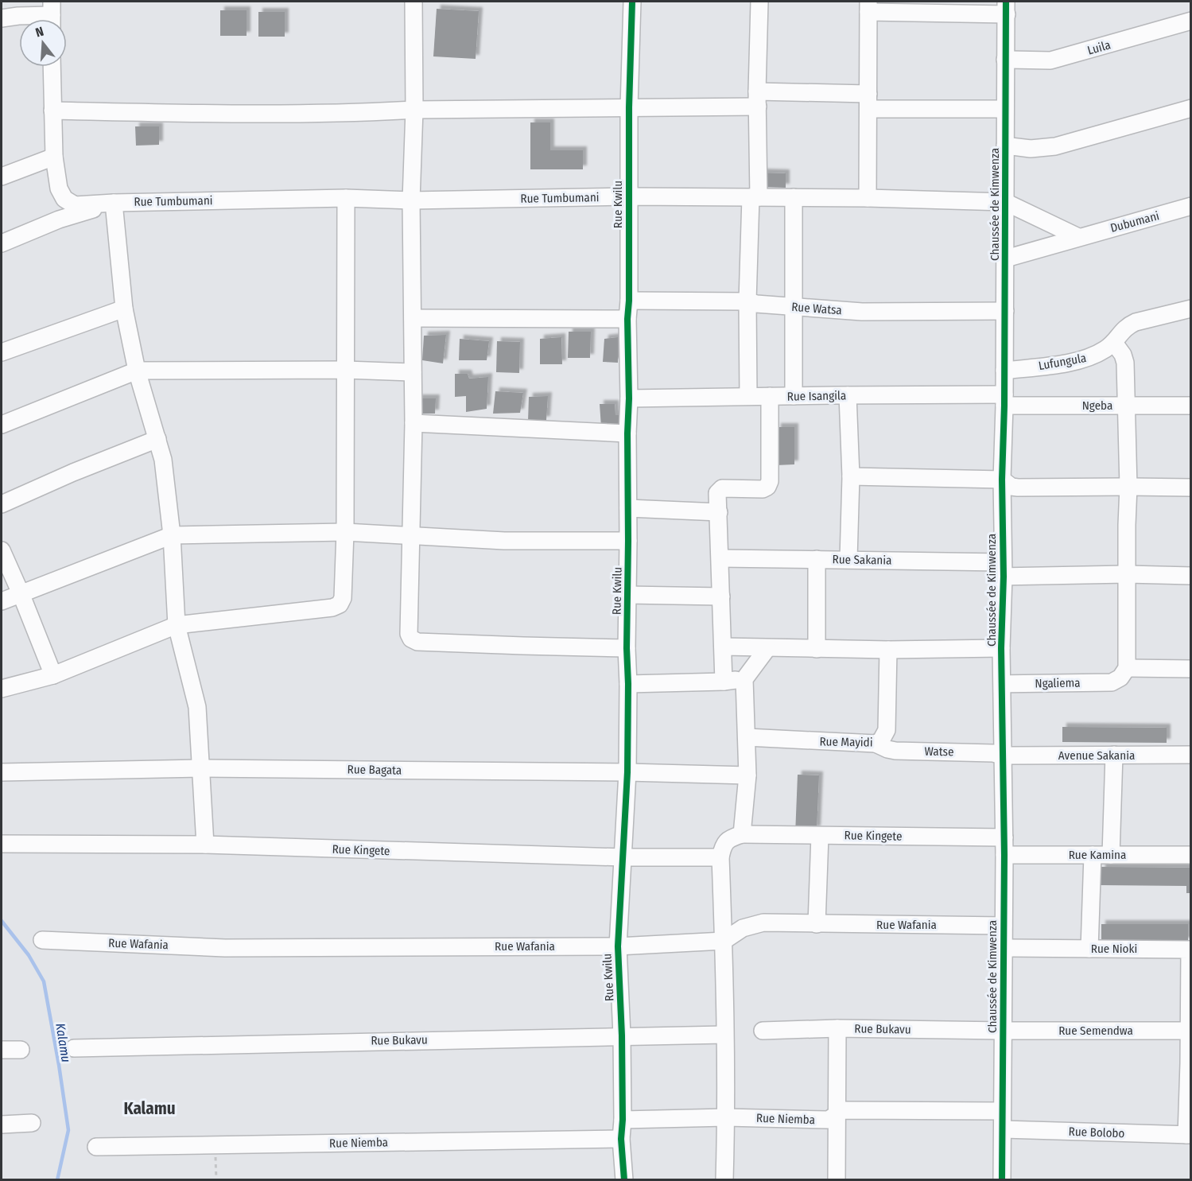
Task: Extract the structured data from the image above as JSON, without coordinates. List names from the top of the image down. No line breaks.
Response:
{"streets":{"street":["Luila","Rue Tumbumani","Rue Kwilu","Chaussée de Kimwenza","Dubumani","Rue Watsa","Lufungula","Rue Isangila","Ngeba","Rue Sakania","Ngaliema","Rue Mayidi","Watse","Avenue Sakania","Rue Bagata","Rue Kingete","Rue Kamina","Rue Wafania","Rue Nioki","Rue Bukavu","Rue Semendwa","Rue Niemba","Rue Bolobo"]},"crossings":[["Luila","Chaussée de Kimwenza"],["Rue Tumbumani","Rue Kwilu"],["Rue Tumbumani","Chaussée de Kimwenza"],["Rue Kwilu","Rue Watsa"],["Rue Kwilu","Rue Isangila"],["Rue Kwilu","Rue Bagata"],["Rue Kwilu","Rue Kingete"],["Rue Kwilu","Rue Wafania"],["Rue Kwilu","Rue Bukavu"],["Rue Kwilu","Rue Niemba"],["Chaussée de Kimwenza","Dubumani"],["Chaussée de Kimwenza","Rue Watsa"],["Chaussée de Kimwenza","Lufungula"],["Chaussée de Kimwenza","Rue Isangila"],["Chaussée de Kimwenza","Ngeba"],["Chaussée de Kimwenza","Rue Sakania"],["Chaussée de Kimwenza","Ngaliema"],["Chaussée de Kimwenza","Watse"],["Chaussée de Kimwenza","Avenue Sakania"],["Chaussée de Kimwenza","Rue Kingete"],["Chaussée de Kimwenza","Rue Kamina"],["Chaussée de Kimwenza","Rue Wafania"],["Chaussée de Kimwenza","Rue Nioki"],["Chaussée de Kimwenza","Rue Bukavu"],["Chaussée de Kimwenza","Rue Semendwa"],["Chaussée de Kimwenza","Rue Niemba"],["Chaussée de Kimwenza","Rue Bolobo"],["Rue Isangila","Ngeba"],["Rue Mayidi","Watse"],["Watse","Avenue Sakania"],["Rue Bukavu","Rue Semendwa"]],"districts":["Kalamu"],"water":["Kalamu"],"north":"top"}
